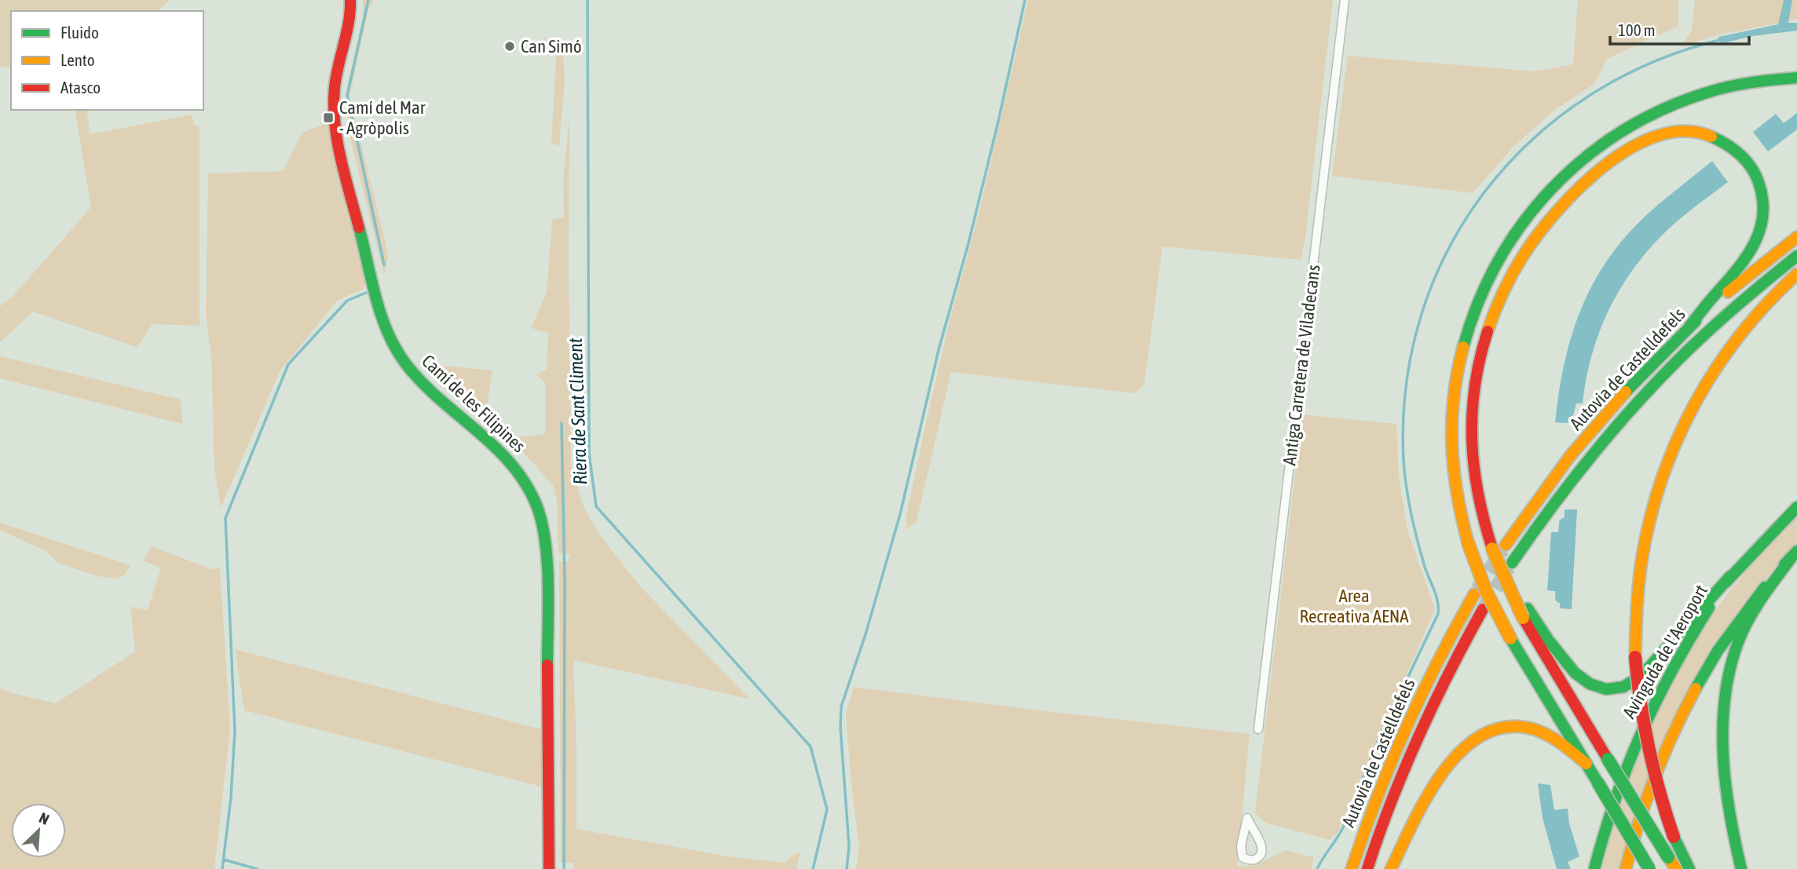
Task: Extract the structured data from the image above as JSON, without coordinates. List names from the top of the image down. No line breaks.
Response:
{"streets":{"main road":["Autovia de Castelldefels","Camí de les Filipines","Avinguda de l'Aeroport"],"street":["Antiga Carretera de Viladecans"]},"water":["Riera de Sant Climent"],"parks":["Area Recreativa AENA"],"places":{"other":["Can Simó"],"transit":["Camí del Mar - Agròpolis"]},"legend":["Fluido","Lento","Atasco"],"scale_bar":"100 m","north":"top right"}
